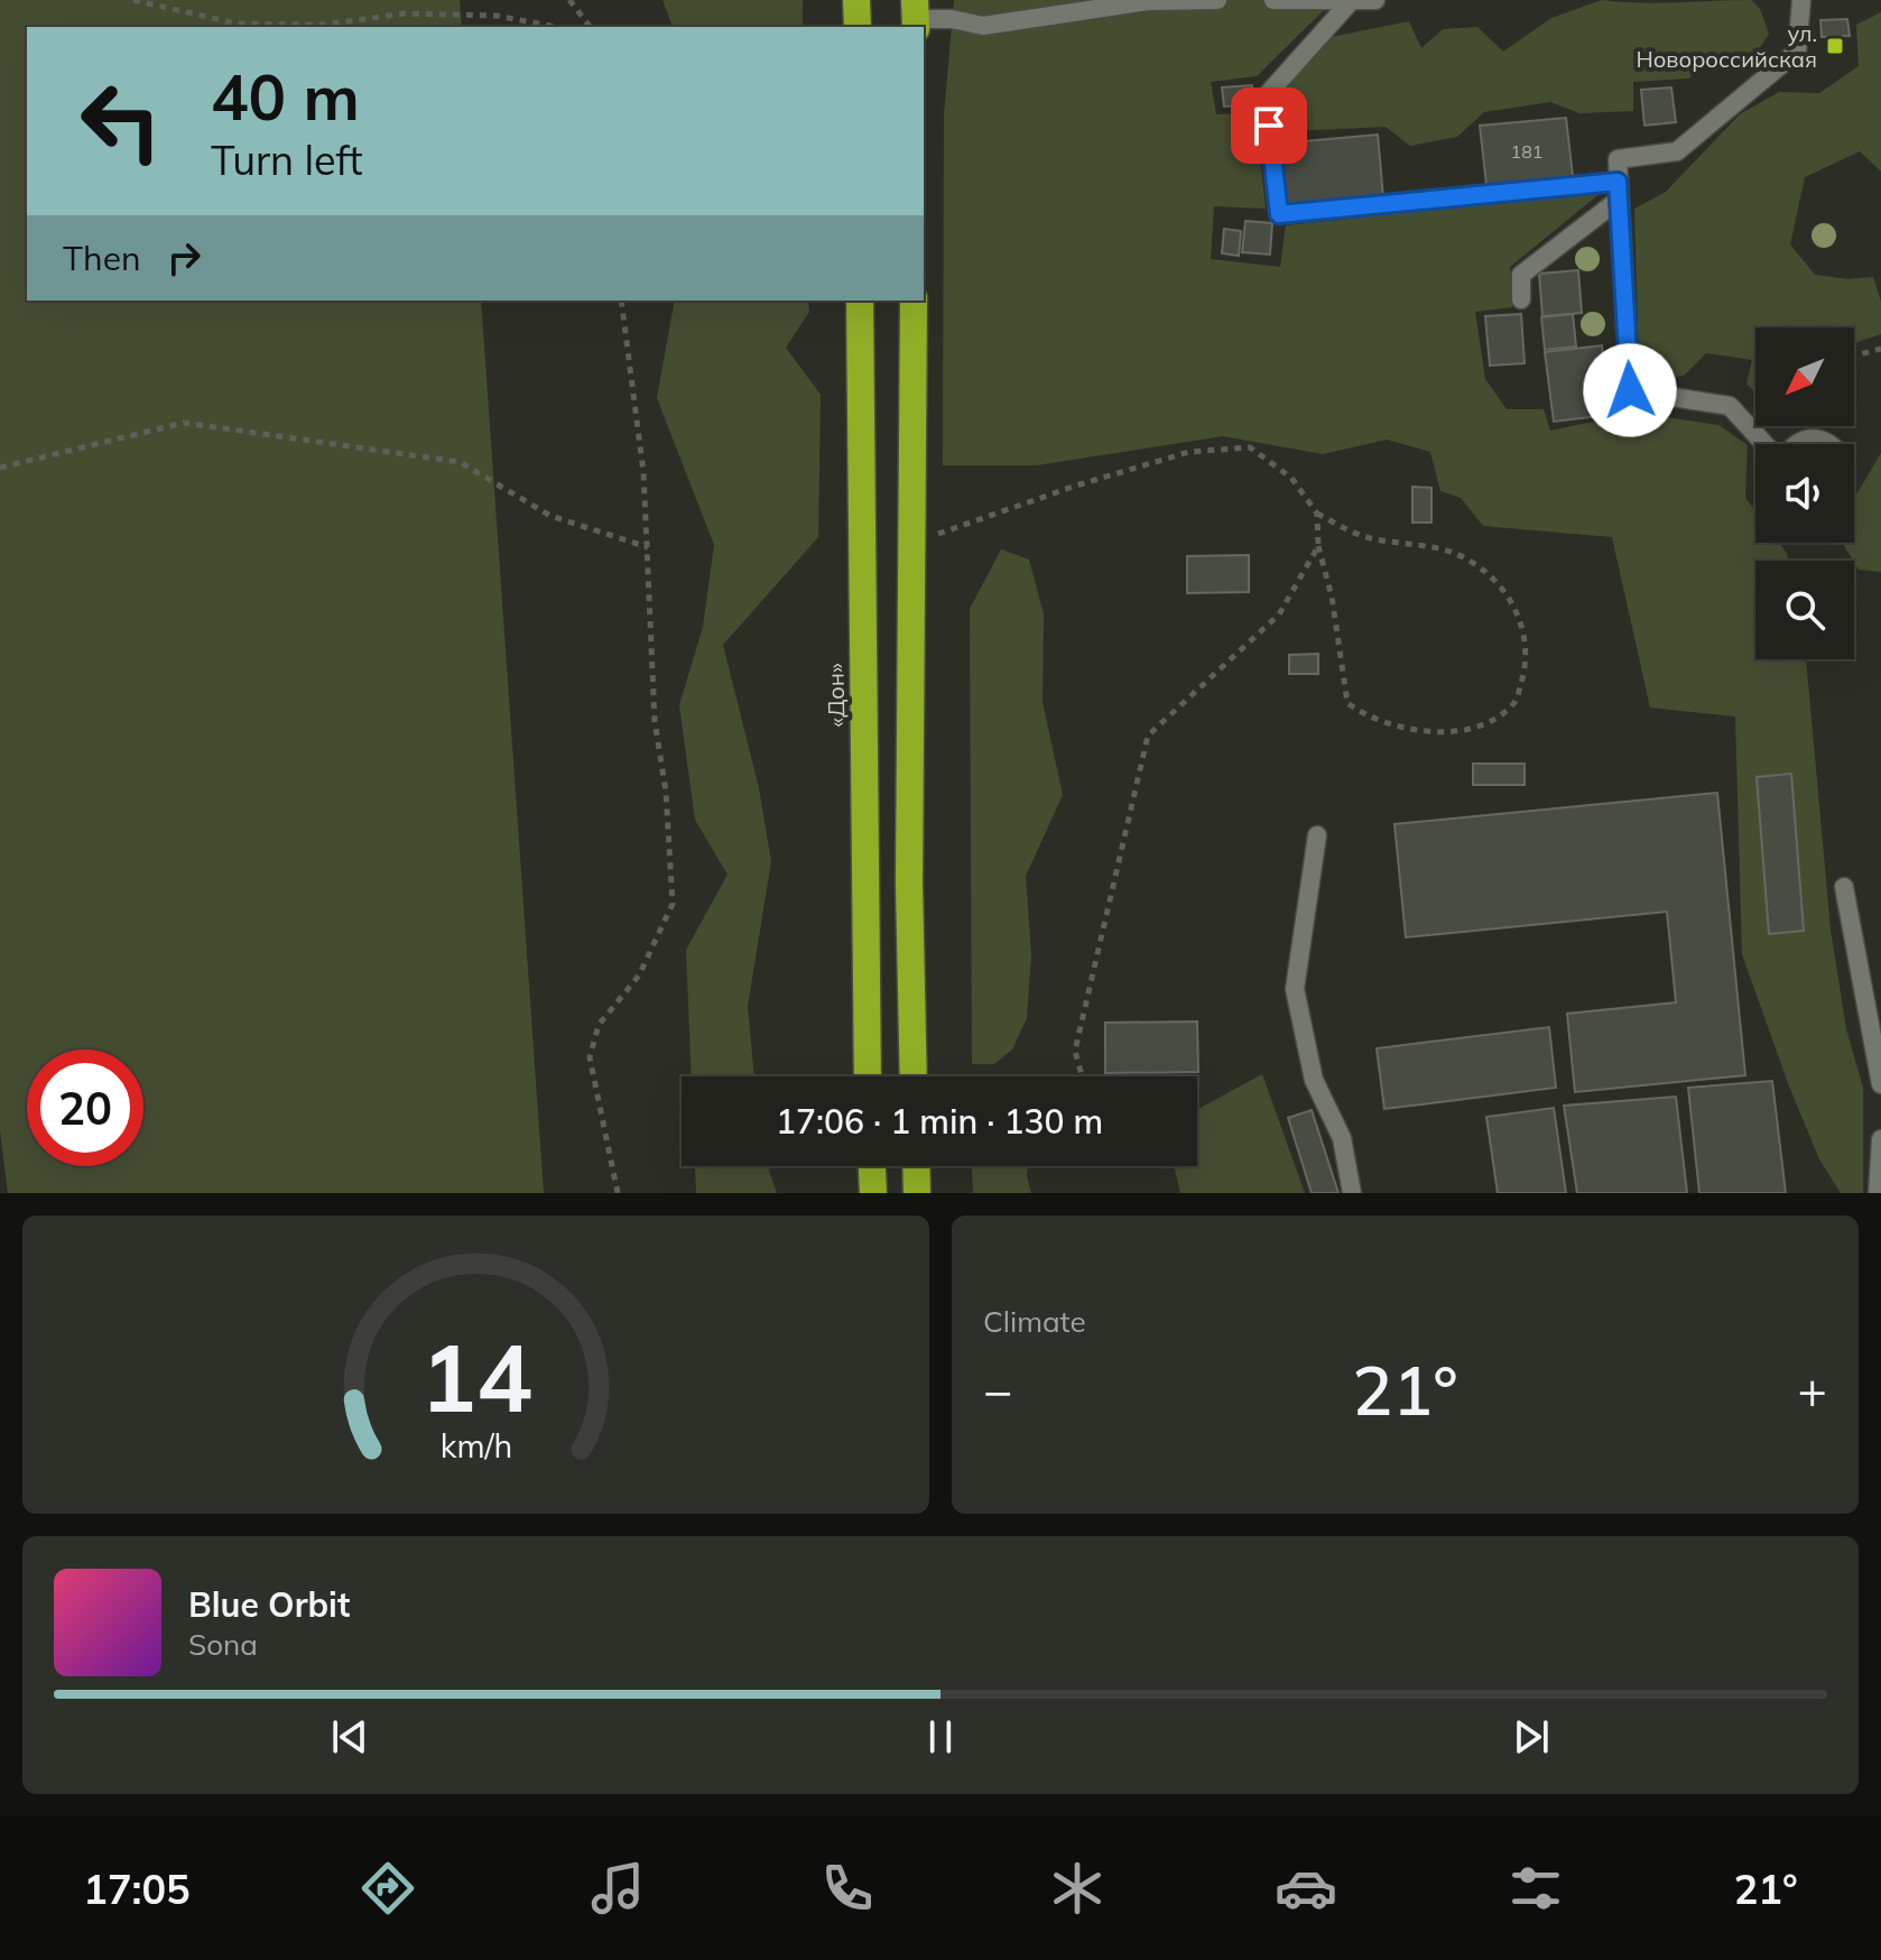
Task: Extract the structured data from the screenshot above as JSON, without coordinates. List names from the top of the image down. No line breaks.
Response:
{"streets":{"highway":["«Дон»"]},"places":{"transit":["ул. Новороссийская"]},"house_numbers":["181"],"north":"bottom left","page":{"turn":["40 m","Turn left"],"then":"Then","limit":"20","trip":"17:06 · 1 min · 130 m","tile":"Climate","heat":["−","21°","+"],"song":["Blue Orbit","Sona"],"tabs":["17:05","21°"],"gauge":["14","km/h"]}}
